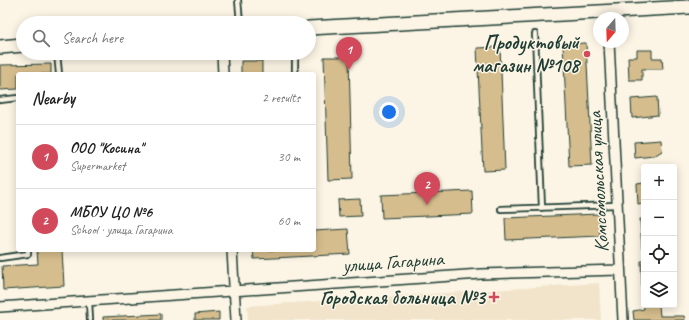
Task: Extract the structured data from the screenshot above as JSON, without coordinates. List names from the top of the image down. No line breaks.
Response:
{"streets":{"street":["Комсомольская улица","улица Гагарина"]},"crossings":[["Комсомольская улица","улица Гагарина"]],"places":{"other":["Продуктовый магазин №108"],"health":["Городская больница №3"]},"north":"bottom","page":{"search":"Search here","pins":["1","2"],"heading":["Nearby","2 results"],"list":[{"mark":"1","name":"ООО \"Косина\"","note":"Supermarket","value":"30 m"},{"mark":"2","name":"МБОУ ЦО №6","note":"School · улица Гагарина","value":"60 m"}],"map_buttons":["+","−"]}}
